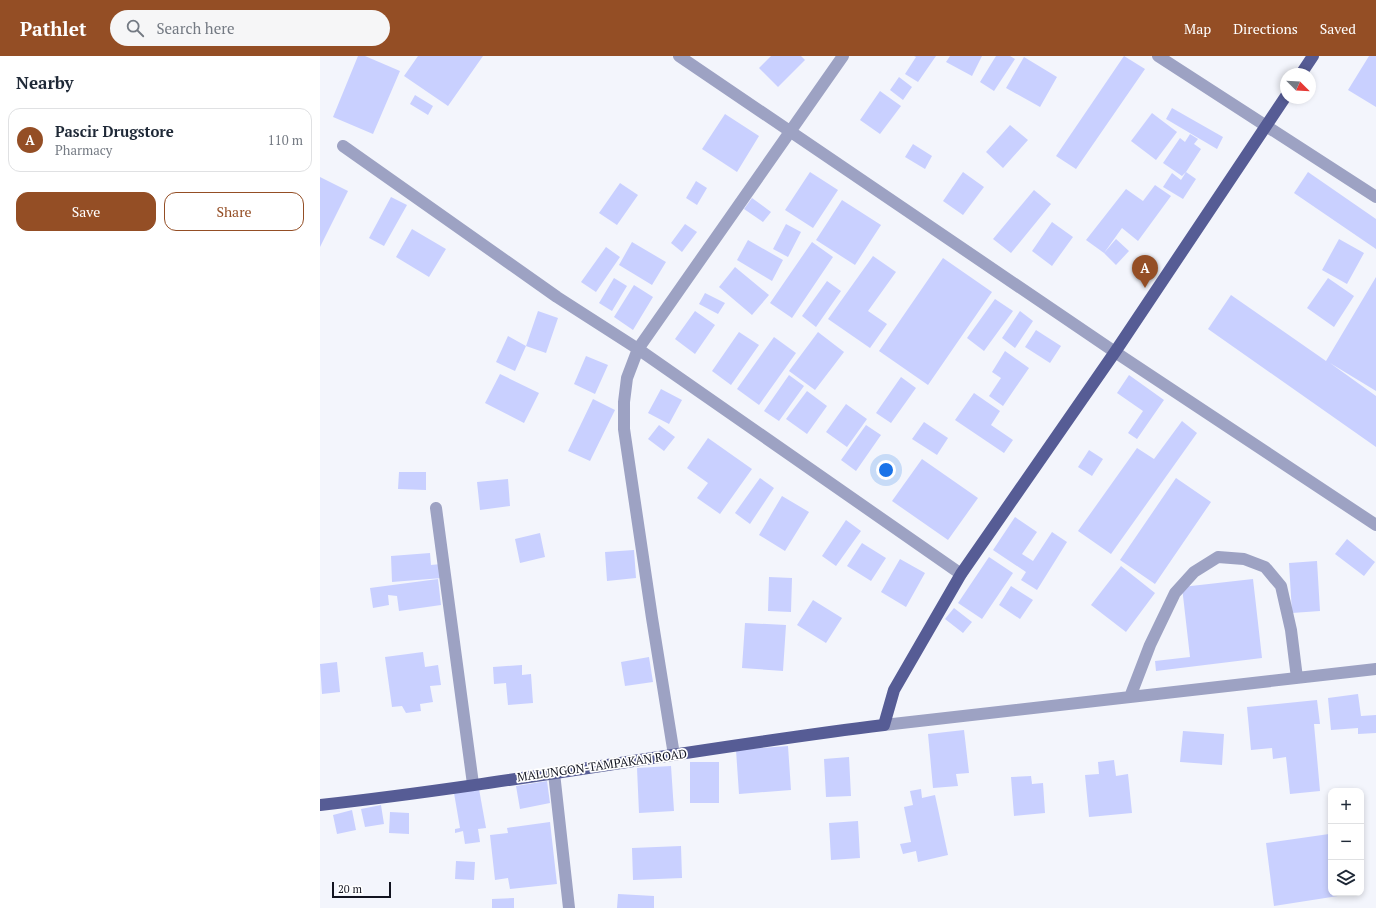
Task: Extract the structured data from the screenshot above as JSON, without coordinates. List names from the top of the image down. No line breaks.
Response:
{"streets":{"main road":["MALUNGON-TAMPAKAN ROAD"]},"scale_bar":"20 m","north":"bottom right","page":{"header":"Pathlet","search":"Search here","nav":["Map","Directions","Saved"],"heading":"Nearby","list":[{"mark":"A","name":"Pascir Drugstore","note":"Pharmacy","value":"110 m"}],"buttons":["Save","Share"],"pins":"A","map_buttons":["+","−"],"scale":"20 m"}}
